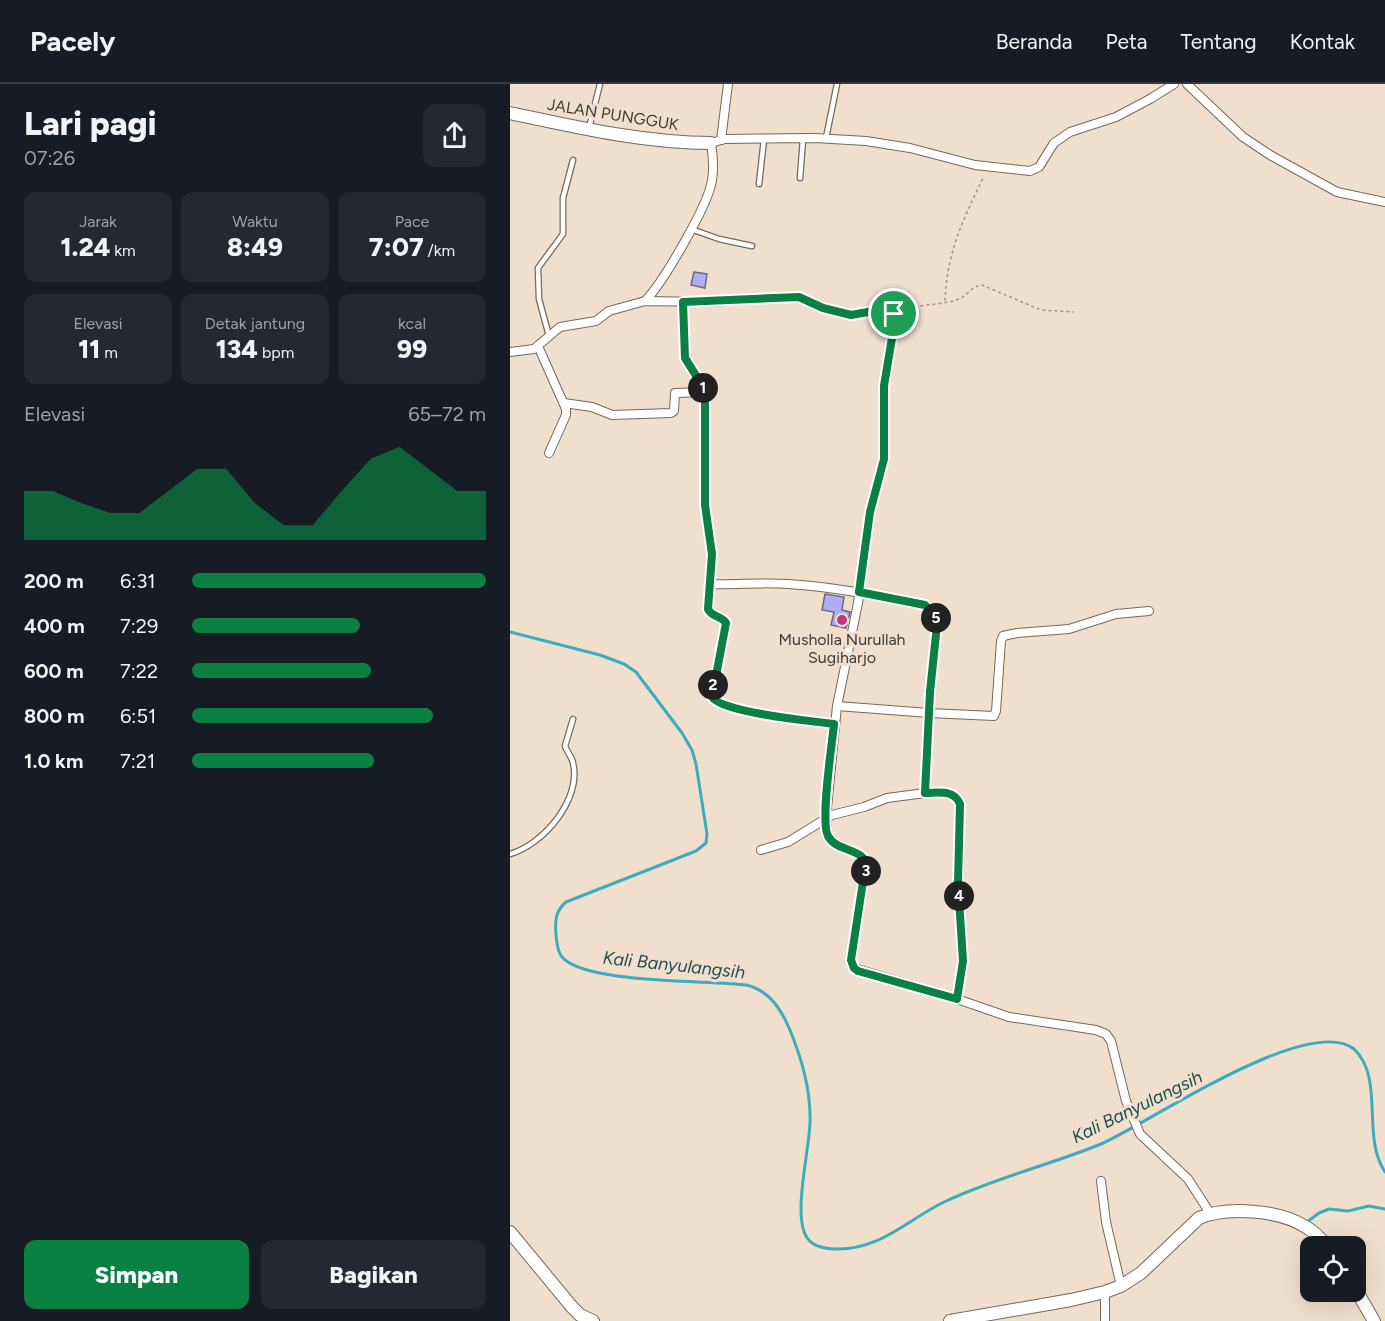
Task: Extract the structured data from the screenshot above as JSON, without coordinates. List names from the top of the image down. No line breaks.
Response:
{"streets":{"street":["JALAN PUNGGUK"]},"water":["Kali Banyulangsih"],"places":["Musholla Nurullah Sugiharjo"],"page":{"header":"Pacely","nav":["Beranda","Peta","Tentang","Kontak"],"heading":["Lari pagi","07:26"],"stats":[["Jarak","1.24 km"],["Waktu","8:49"],["Pace","7:07 /km"],["Elevasi","11 m"],["Detak jantung","134 bpm"],["kcal","99"]],"pins":["1","5","2","3","4"],"chart":["Elevasi","65–72 m"],"list":[{"name":"200 m","note":"6:31"},{"name":"400 m","note":"7:29"},{"name":"600 m","note":"7:22"},{"name":"800 m","note":"6:51"},{"name":"1.0 km","note":"7:21"}],"buttons":["Simpan","Bagikan"]}}
